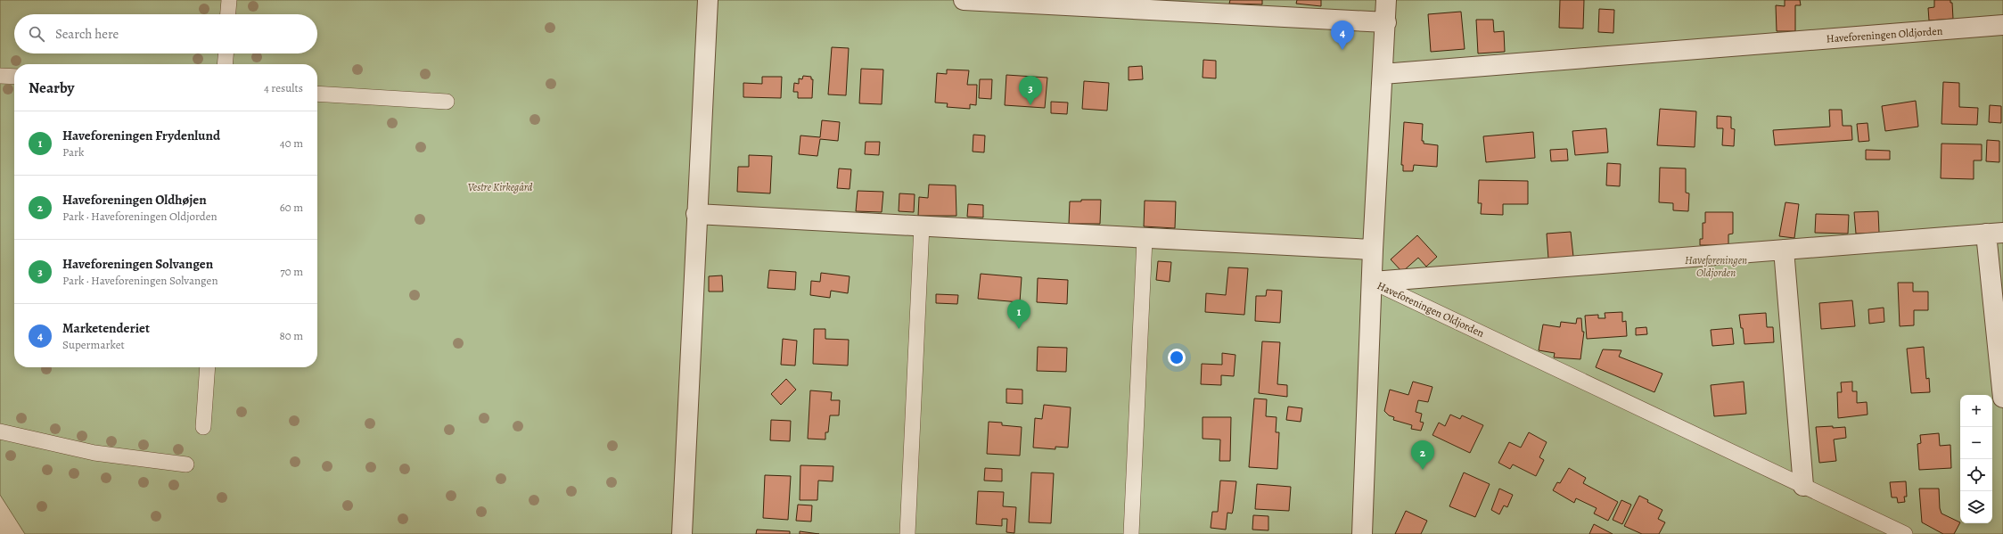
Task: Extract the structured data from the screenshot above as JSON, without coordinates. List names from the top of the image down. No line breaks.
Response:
{"streets":{"street":["Haveforeningen Oldjorden"]},"parks":["Vestre Kirkegård","Haveforeningen Oldjorden"],"page":{"search":"Search here","pins":["4","3","1","2"],"heading":["Nearby","4 results"],"list":[{"mark":"1","name":"Haveforeningen Frydenlund","note":"Park","value":"40 m"},{"mark":"2","name":"Haveforeningen Oldhøjen","note":"Park · Haveforeningen Oldjorden","value":"60 m"},{"mark":"3","name":"Haveforeningen Solvangen","note":"Park · Haveforeningen Solvangen","value":"70 m"},{"mark":"4","name":"Marketenderiet","note":"Supermarket","value":"80 m"}],"map_buttons":["+","−"]}}
